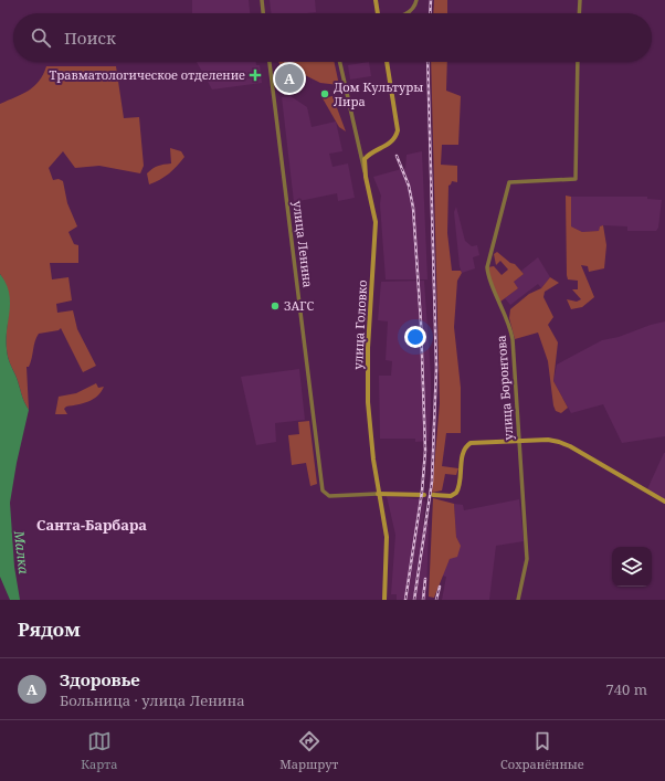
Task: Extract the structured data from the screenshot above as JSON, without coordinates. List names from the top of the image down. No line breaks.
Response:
{"streets":{"main road":["улица Головко"],"street":["улица Ленина","улица Боронтова"]},"crossings":[["улица Ленина","улица Головко"]],"districts":["Санта-Барбара"],"water":["Малка"],"places":{"health":["Травматологическое отделение"],"other":["Дом Культуры Лира","ЗАГС"]},"page":{"search":"Поиск","pins":"A","heading":"Рядом","list":[{"mark":"A","name":"Здоровье","note":"Больница · улица Ленина","value":"740 m"}],"nav":["Карта","Маршрут","Сохранённые"]}}
